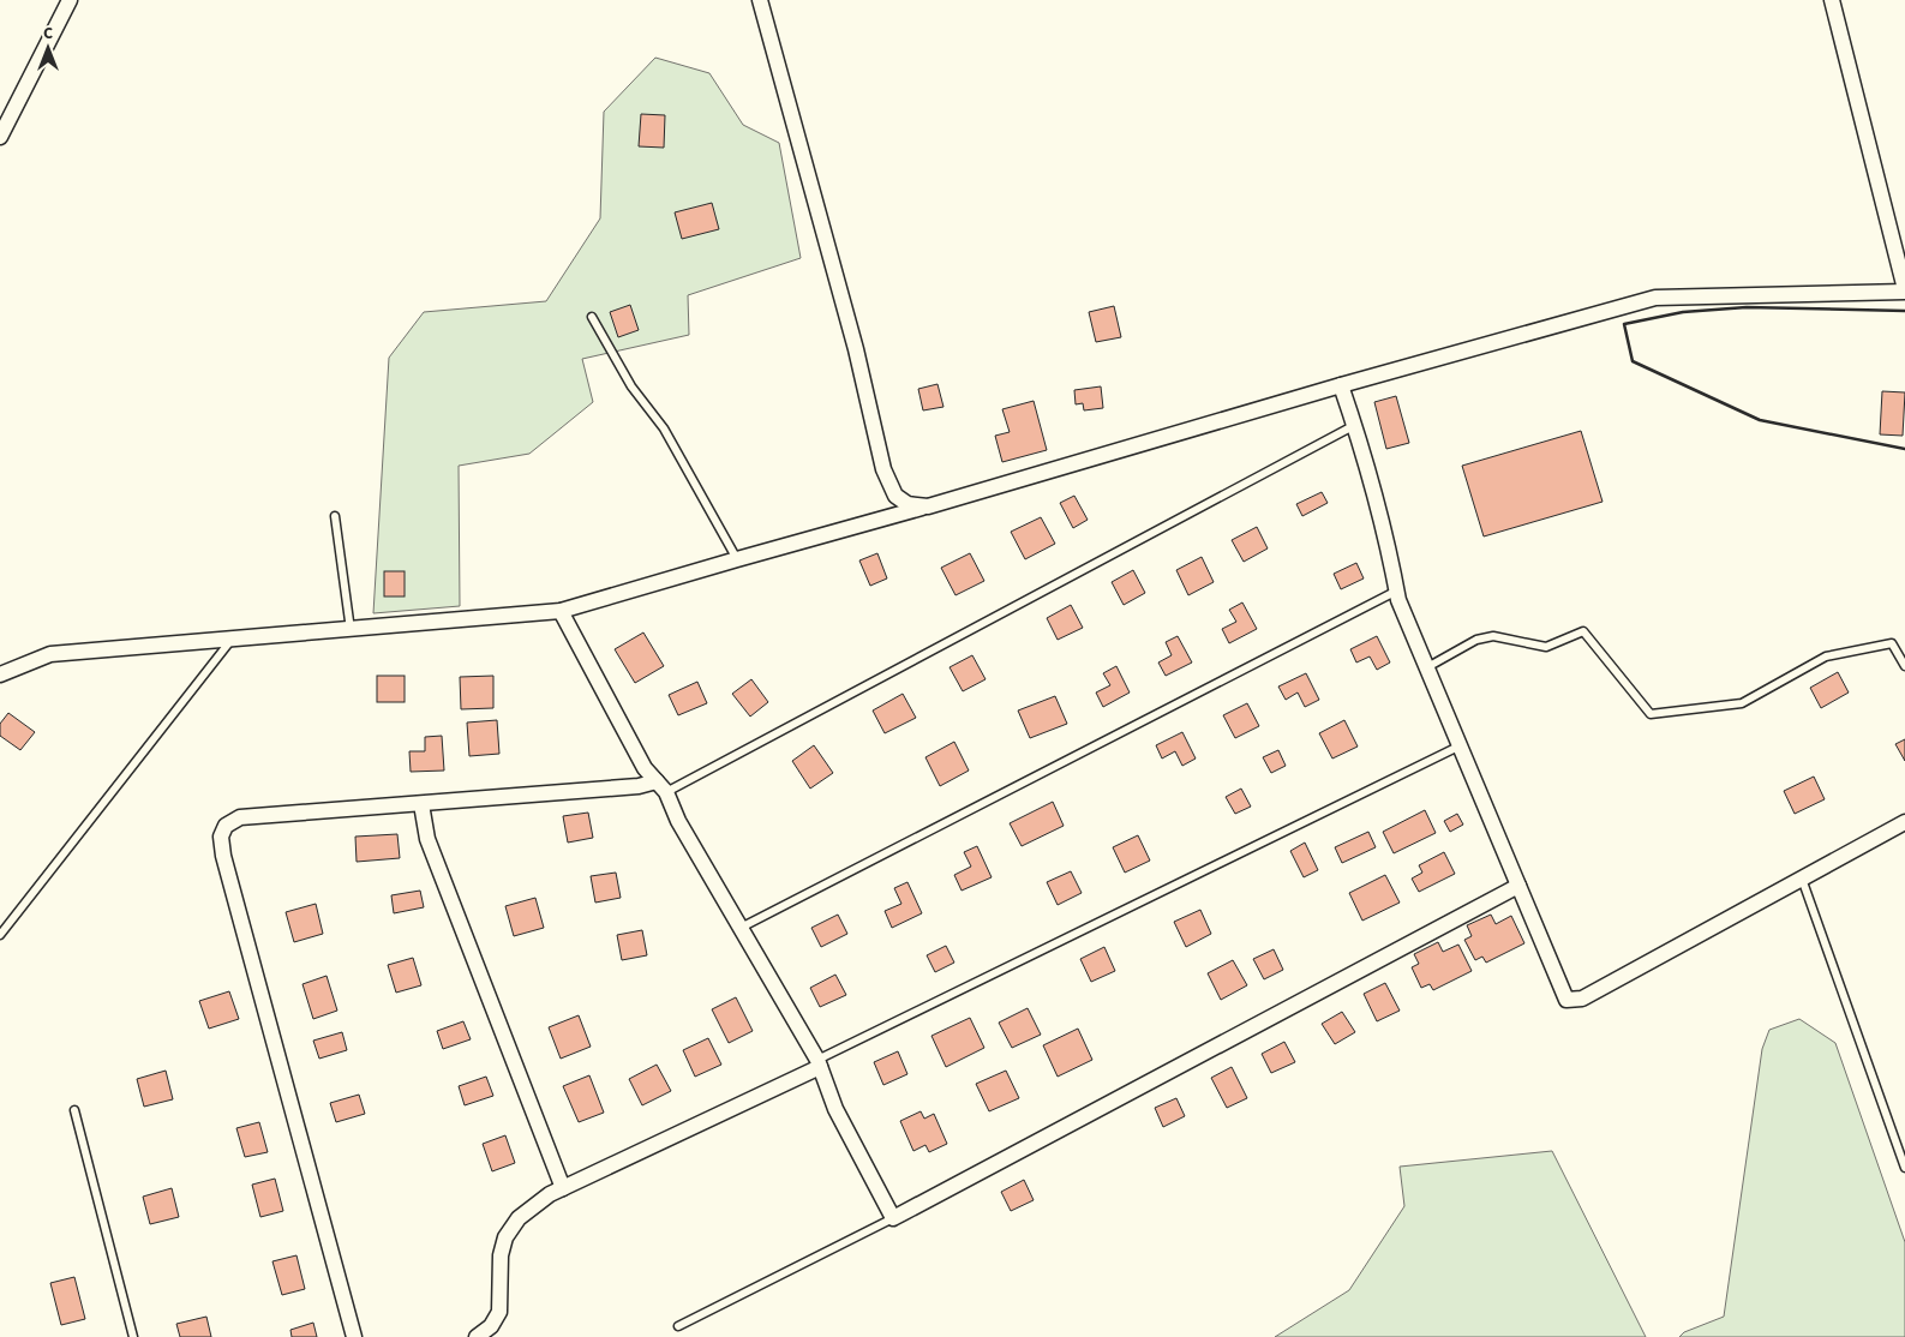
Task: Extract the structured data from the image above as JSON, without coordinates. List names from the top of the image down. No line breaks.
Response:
{"north":"top"}
